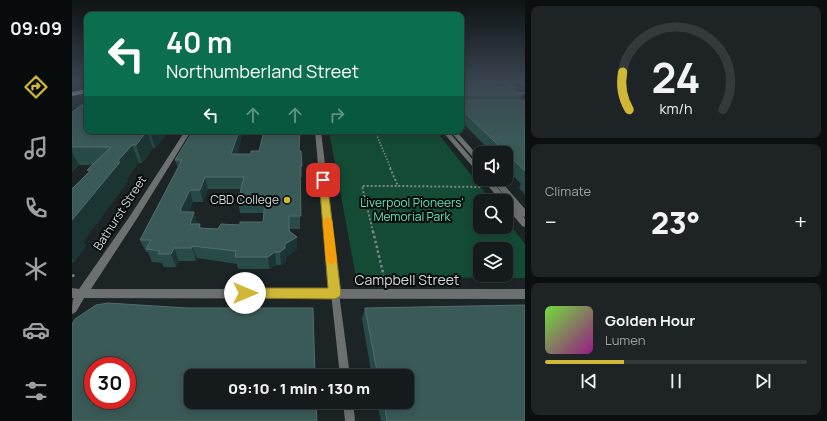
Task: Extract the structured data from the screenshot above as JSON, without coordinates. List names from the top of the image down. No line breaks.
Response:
{"streets":{"street":["Bathurst Street","Campbell Street"]},"crossings":[["Bathurst Street","Campbell Street"]],"parks":["Liverpool Pioneers' Memorial Park"],"places":["CBD College"],"page":{"tabs":"09:09","turn":["40 m","Northumberland Street"],"tile":"Climate","heat":["−","23°","+"],"song":["Golden Hour","Lumen"],"limit":"30","trip":"09:10 · 1 min · 130 m","gauge":["24","km/h"]}}
